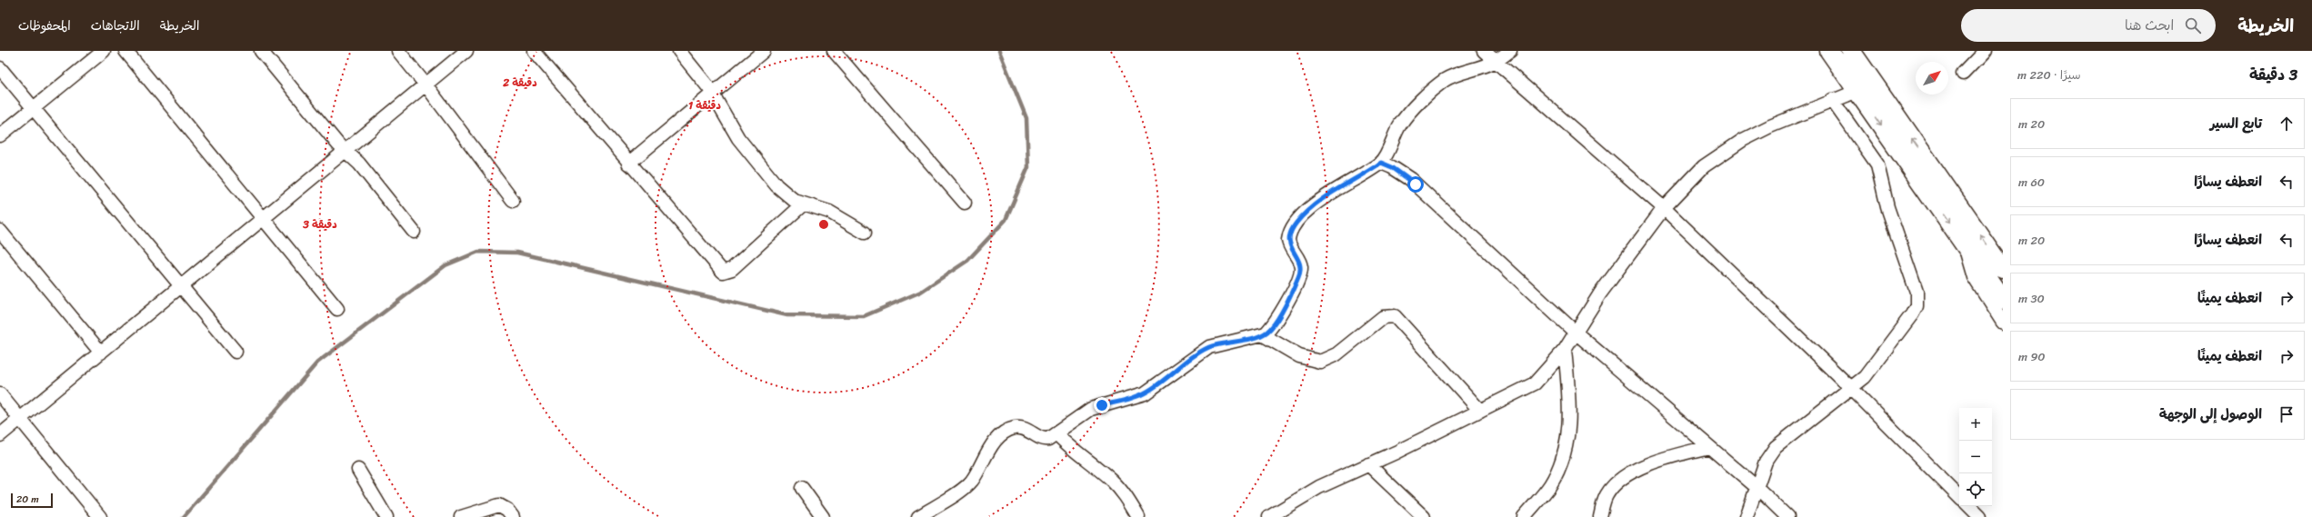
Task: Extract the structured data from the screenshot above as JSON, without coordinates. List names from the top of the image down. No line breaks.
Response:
{"scale_bar":"20 m","north":"top right","page":{"header":"الخريطة","search":"ابحث هنا","nav":["الخريطة","الاتجاهات","المحفوظات"],"heading":["3 دقيقة","سيرًا · 220 m"],"list":[["تابع السير","20 m"],["انعطف يسارًا","60 m"],["انعطف يسارًا","20 m"],["انعطف يمينًا","30 m"],["انعطف يمينًا","90 m"],"الوصول إلى الوجهة"],"map_buttons":["+","−"],"scale":"20 m"},"rings":["2 دقيقة","1 دقيقة","3 دقيقة"]}
